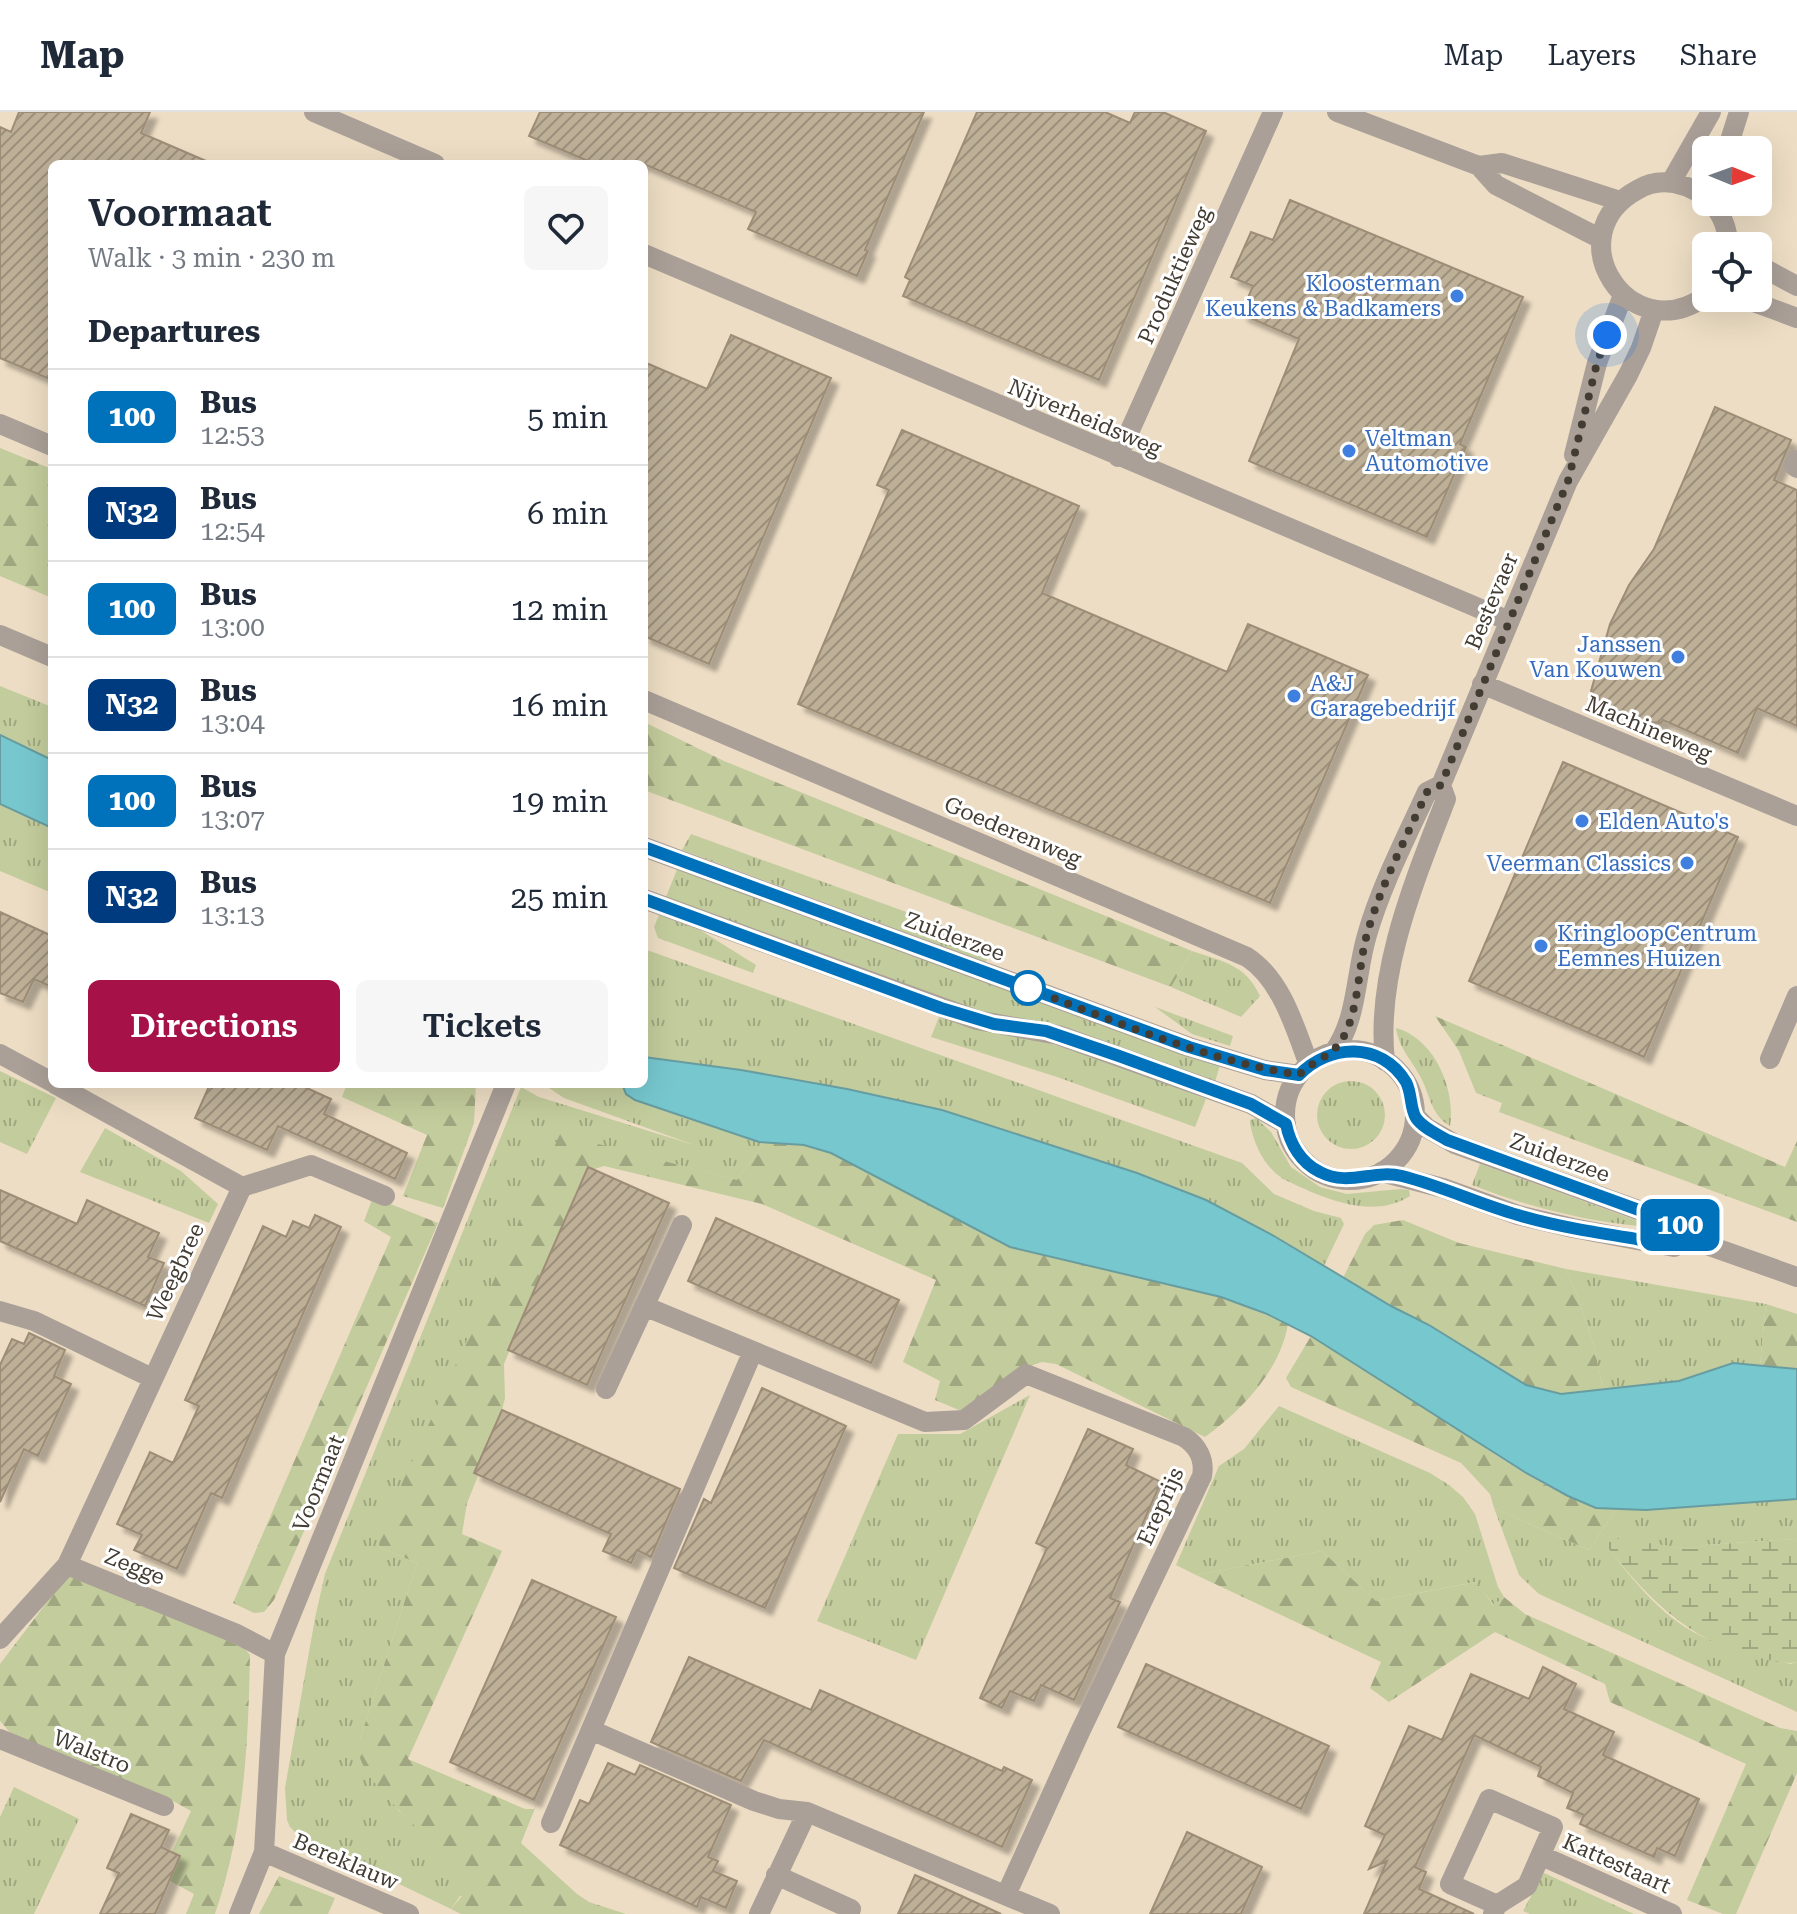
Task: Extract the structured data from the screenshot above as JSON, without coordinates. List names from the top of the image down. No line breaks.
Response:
{"streets":{"street":["Produktieweg","Nijverheidsweg","Bestevaer","Machineweg","Goederenweg","Zuiderzee","Weegbree","Voormaat","Ereprijs","Zegge","Walstro","Bereklauw","Kattestaart"]},"crossings":[["Produktieweg","Nijverheidsweg"],["Nijverheidsweg","Bestevaer"],["Bestevaer","Machineweg"],["Bestevaer","Goederenweg"],["Bestevaer","Zuiderzee"],["Goederenweg","Zuiderzee"],["Weegbree","Zegge"],["Voormaat","Zegge"],["Voormaat","Bereklauw"]],"places":["Kloosterman Keukens & Badkamers","Veltman Automotive","Janssen Van Kouwen","A&J Garagebedrijf","Elden Auto's","Veerman Classics","KringloopCentrum Eemnes Huizen"],"lines":["bus line 100"],"north":"right","page":{"header":"Map","nav":["Map","Layers","Share"],"on_map":"100","heading":[["Voormaat","Walk · 3 min · 230 m"],"Departures"],"list":[{"mark":"100","name":"Bus","note":"12:53","value":"5 min"},{"mark":"N32","name":"Bus","note":"12:54","value":"6 min"},{"mark":"100","name":"Bus","note":"13:00","value":"12 min"},{"mark":"N32","name":"Bus","note":"13:04","value":"16 min"},{"mark":"100","name":"Bus","note":"13:07","value":"19 min"},{"mark":"N32","name":"Bus","note":"13:13","value":"25 min"}],"buttons":["Directions","Tickets"]}}
